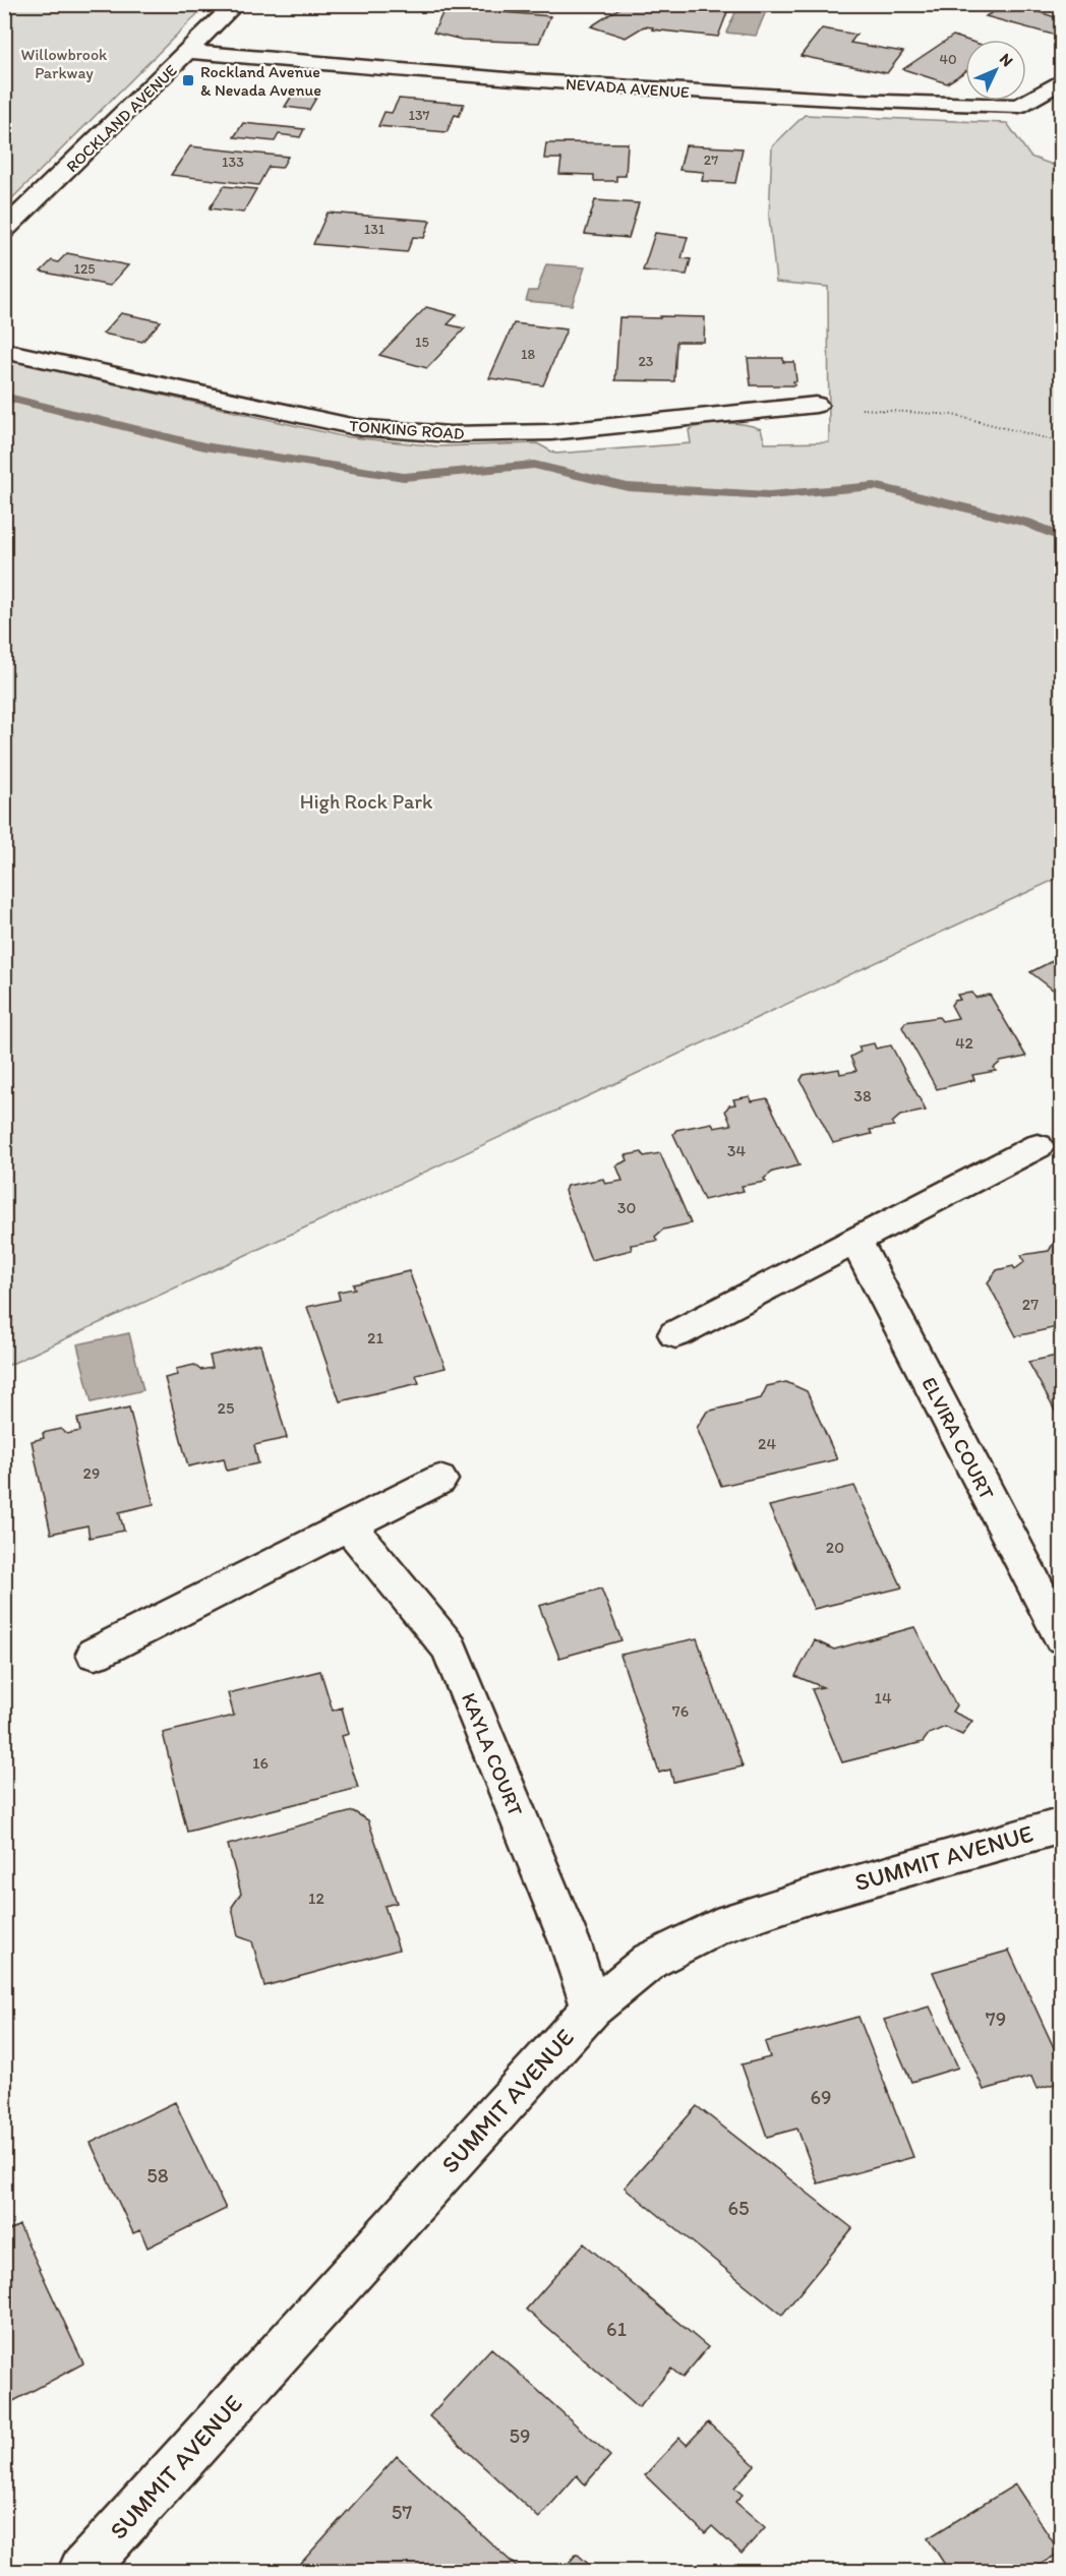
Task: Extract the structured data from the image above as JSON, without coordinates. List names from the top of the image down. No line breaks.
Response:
{"streets":{"street":["NEVADA AVENUE","ROCKLAND AVENUE","TONKING ROAD","ELVIRA COURT","KAYLA COURT","SUMMIT AVENUE"]},"crossings":[["NEVADA AVENUE","ROCKLAND AVENUE"],["KAYLA COURT","SUMMIT AVENUE"]],"parks":["Willowbrook Parkway","High Rock Park"],"places":{"transit":["Rockland Avenue & Nevada Avenue"]},"house_numbers":["40","137","27","133","131","125","15","18","23","42","38","34","30","27","21","25","24","29","20","14","76","16","12","79","69","58","65","61","59","57"],"north":"top right"}
